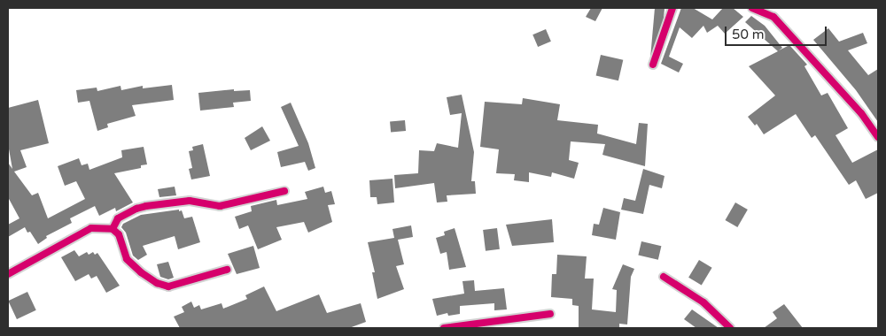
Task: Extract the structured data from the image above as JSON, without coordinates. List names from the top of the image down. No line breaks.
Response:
{"scale_bar":"50 m"}
